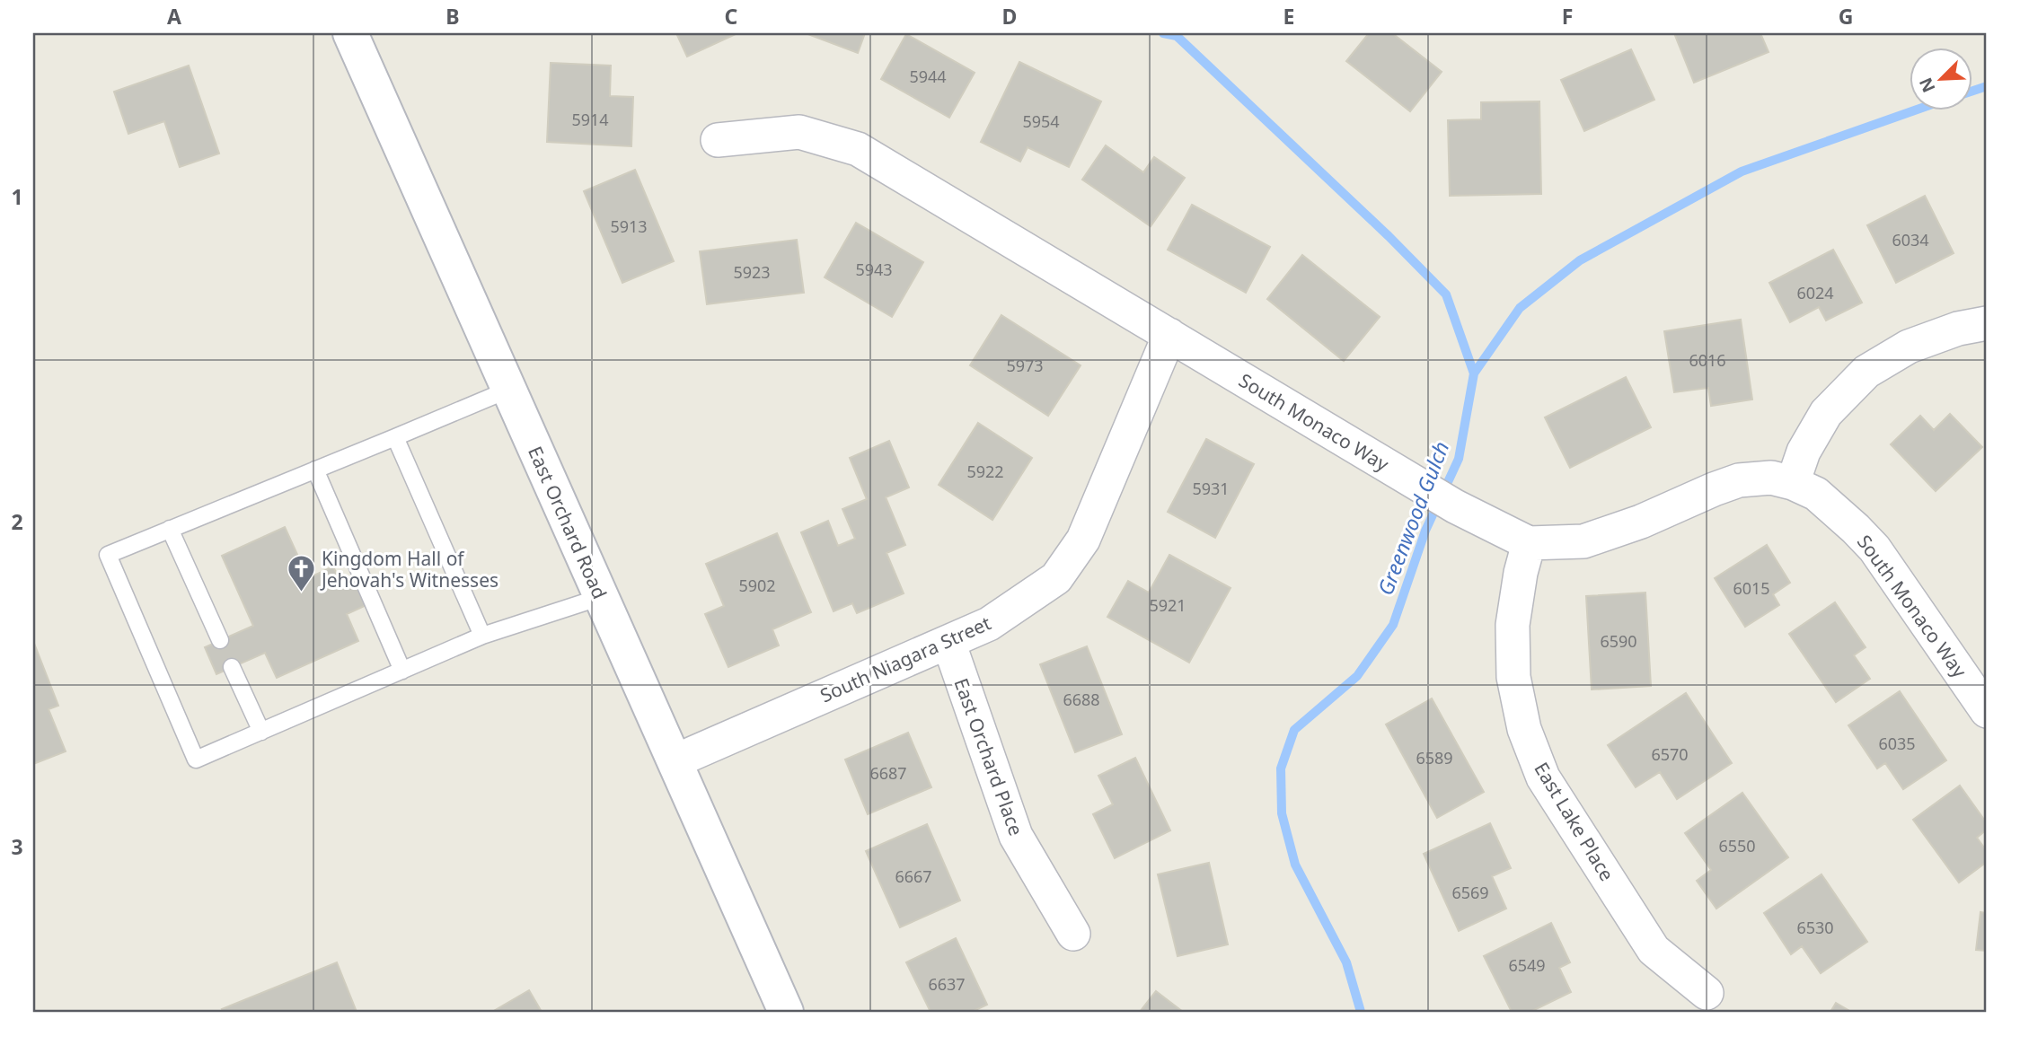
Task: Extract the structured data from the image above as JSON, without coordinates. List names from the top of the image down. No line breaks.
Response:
{"streets":{"main road":["East Orchard Road"],"street":["South Monaco Way","South Niagara Street","East Orchard Place","East Lake Place"]},"crossings":[["South Monaco Way","South Niagara Street"],["South Monaco Way","East Lake Place"],["East Orchard Road","South Niagara Street"],["South Niagara Street","East Orchard Place"]],"water":["Greenwood Gulch"],"places":{"church":["Kingdom Hall of Jehovah's Witnesses"]},"house_numbers":["5944","5914","5954","5913","6034","5943","5923","6024","6016","5973","5922","5931","5902","6015","5921","6590","6688","6035","6570","6589","6687","6550","6667","6569","6530","6549","6637"],"north":"bottom left","grid":{"columns":["A","B","C","D","E","F","G"],"rows":["1","2","3"]}}
